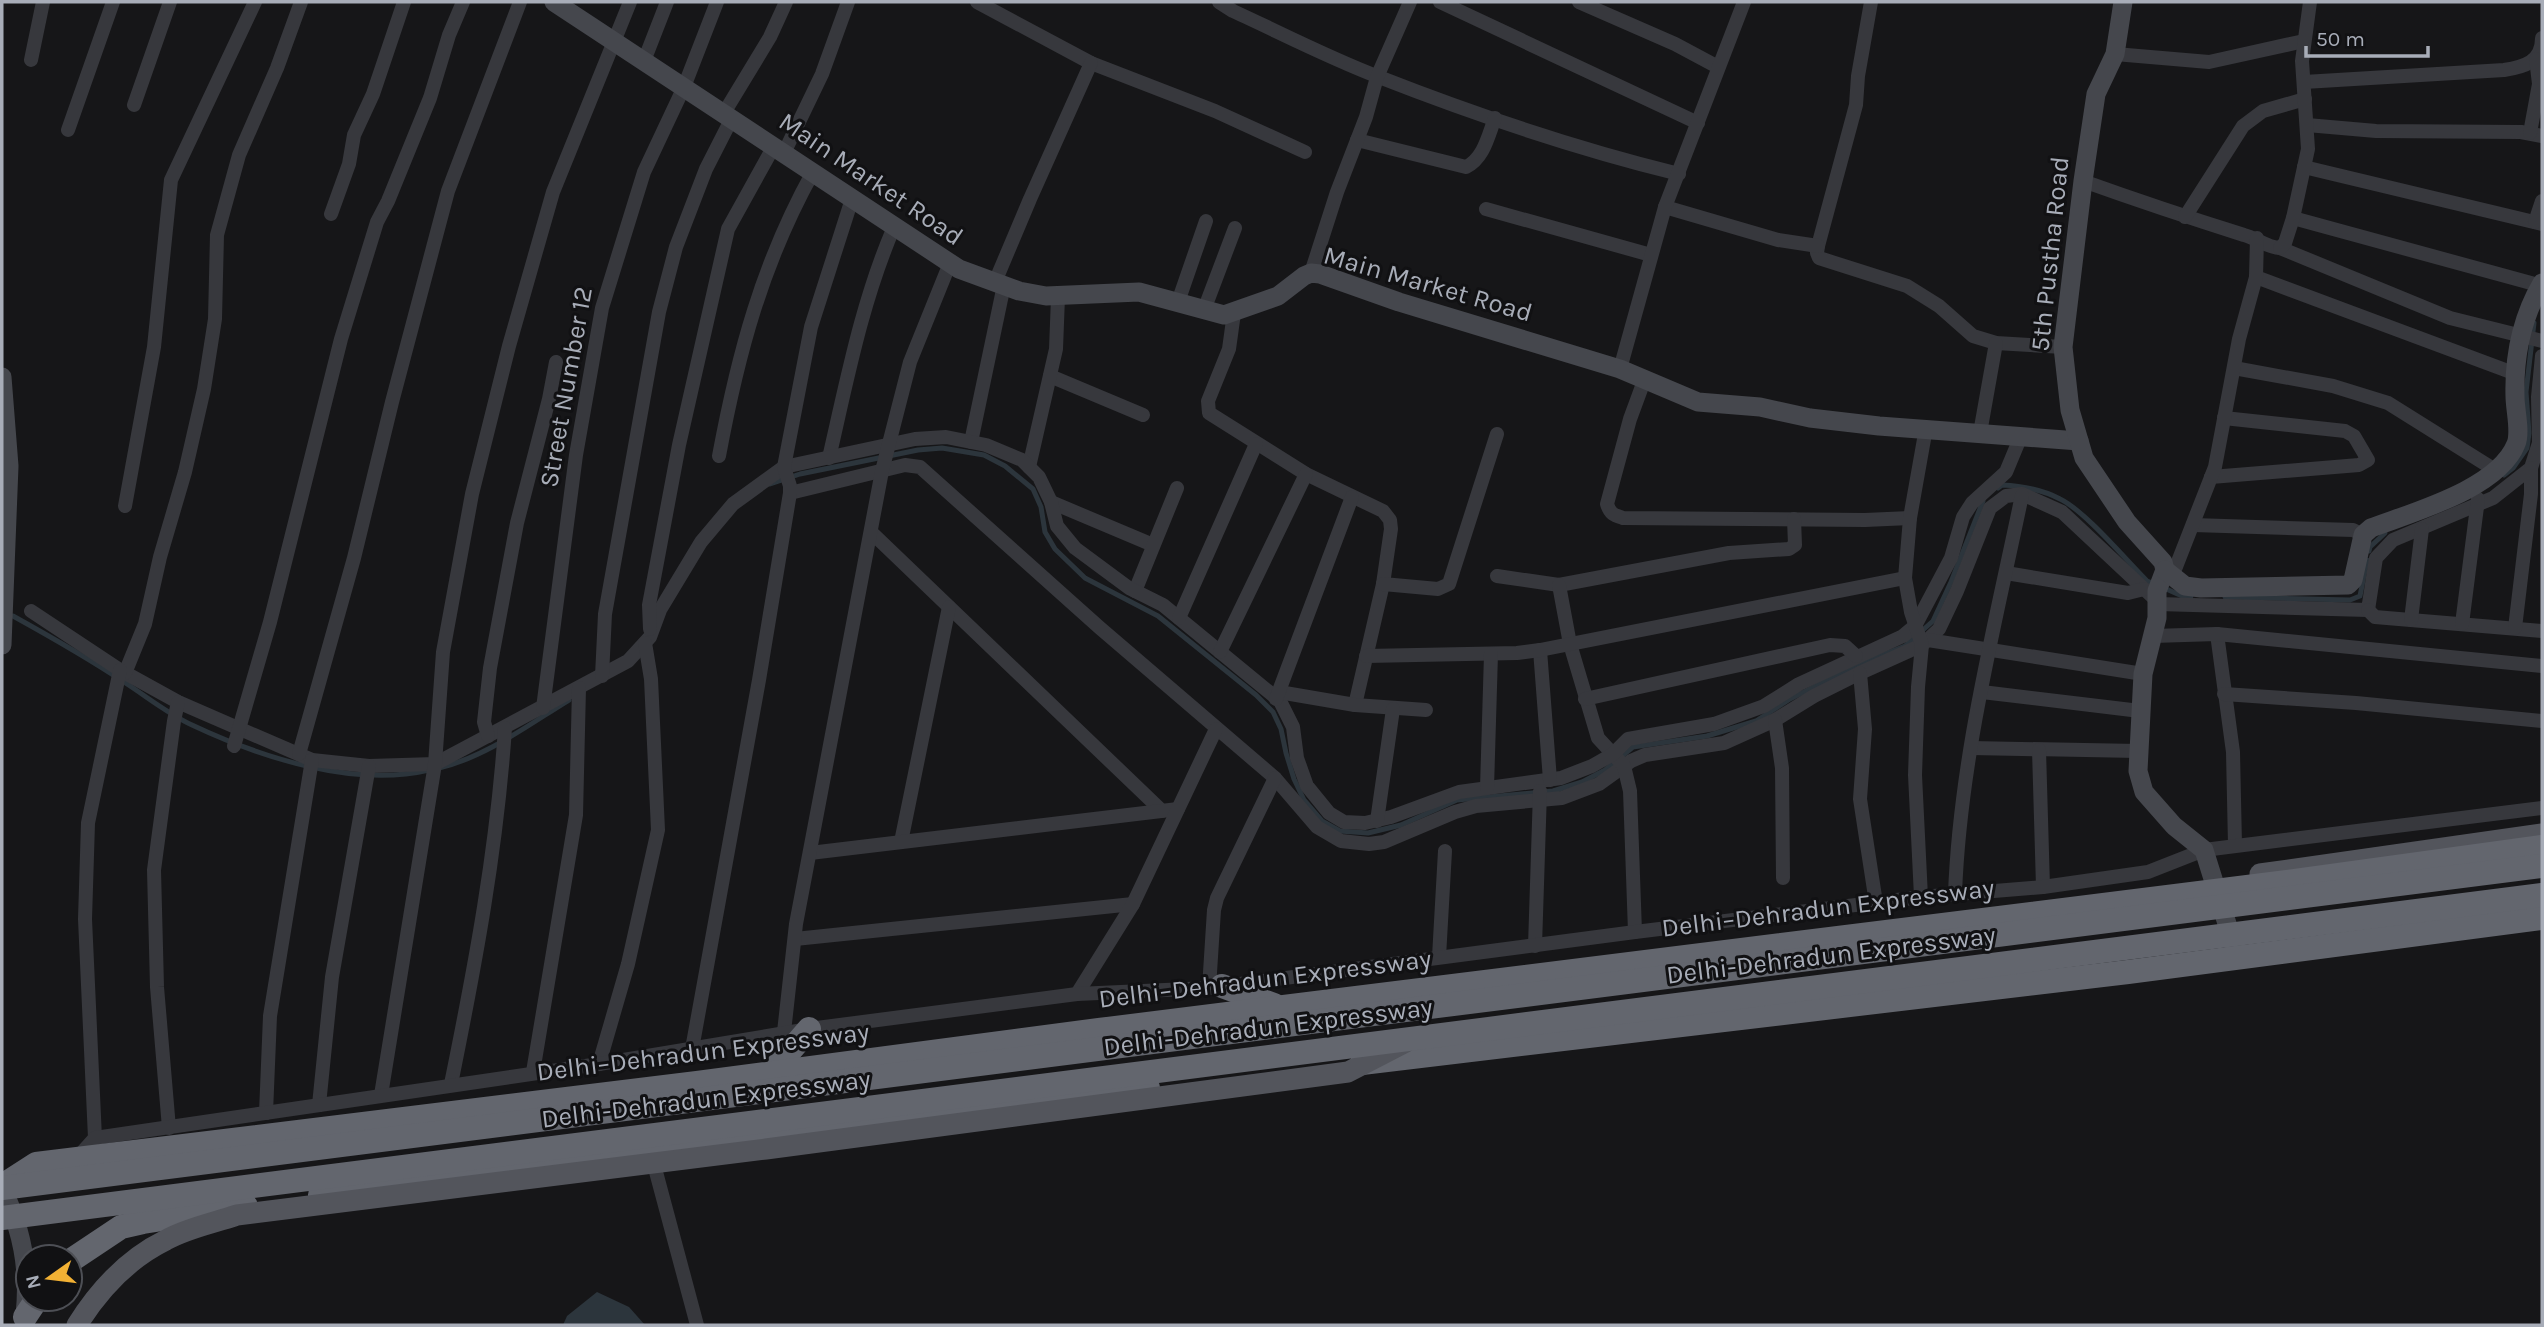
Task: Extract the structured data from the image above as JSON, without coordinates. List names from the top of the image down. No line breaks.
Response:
{"streets":{"highway":["Delhi–Dehradun Expressway","Delhi-Dehradun Expressway"],"street":["Main Market Road","5th Pustha Road","Street Number 12"]},"crossings":[["Main Market Road","5th Pustha Road"],["Main Market Road","Street Number 12"],["Delhi–Dehradun Expressway","Delhi-Dehradun Expressway"]],"scale_bar":"50 m","north":"left"}
